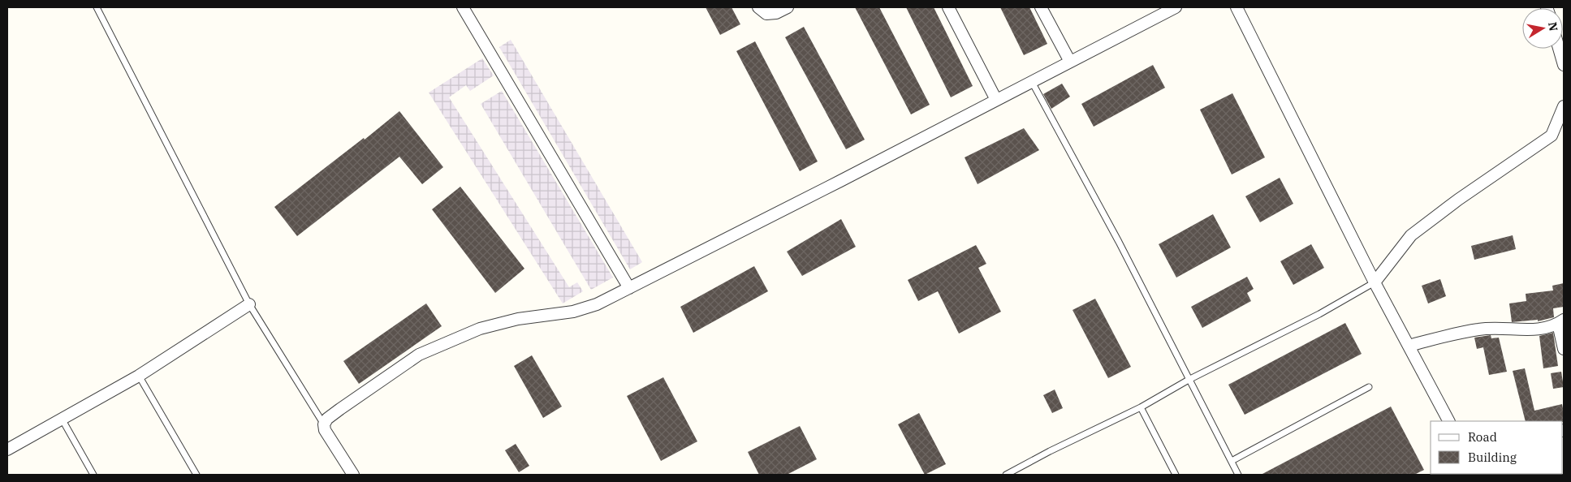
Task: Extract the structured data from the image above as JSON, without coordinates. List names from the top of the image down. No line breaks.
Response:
{"legend":["Road","Building"],"north":"right"}
